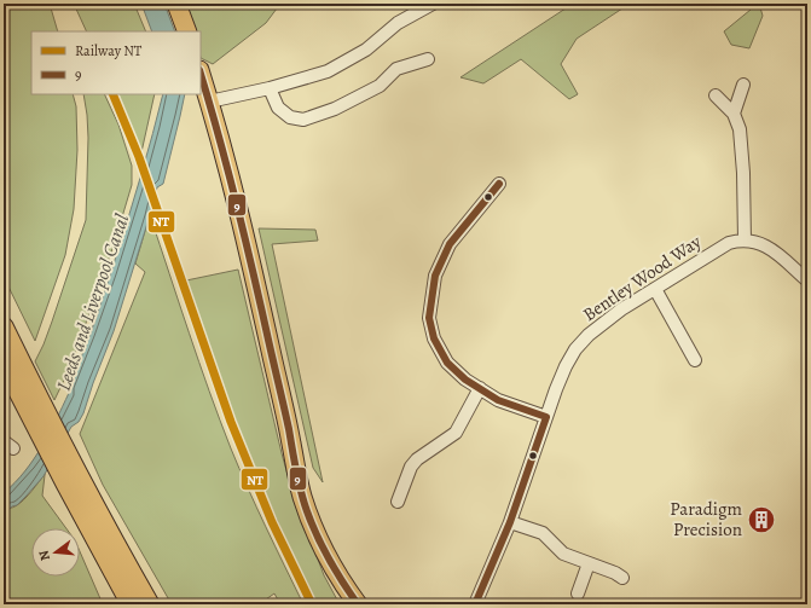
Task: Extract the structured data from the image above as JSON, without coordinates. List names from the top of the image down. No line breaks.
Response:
{"streets":{"street":["Bentley Wood Way"]},"water":["Leeds and Liverpool Canal"],"places":{"building":["Paradigm Precision"]},"lines":["transit line 9","rail line NT"],"legend":["Railway NT","9"],"north":"left"}
